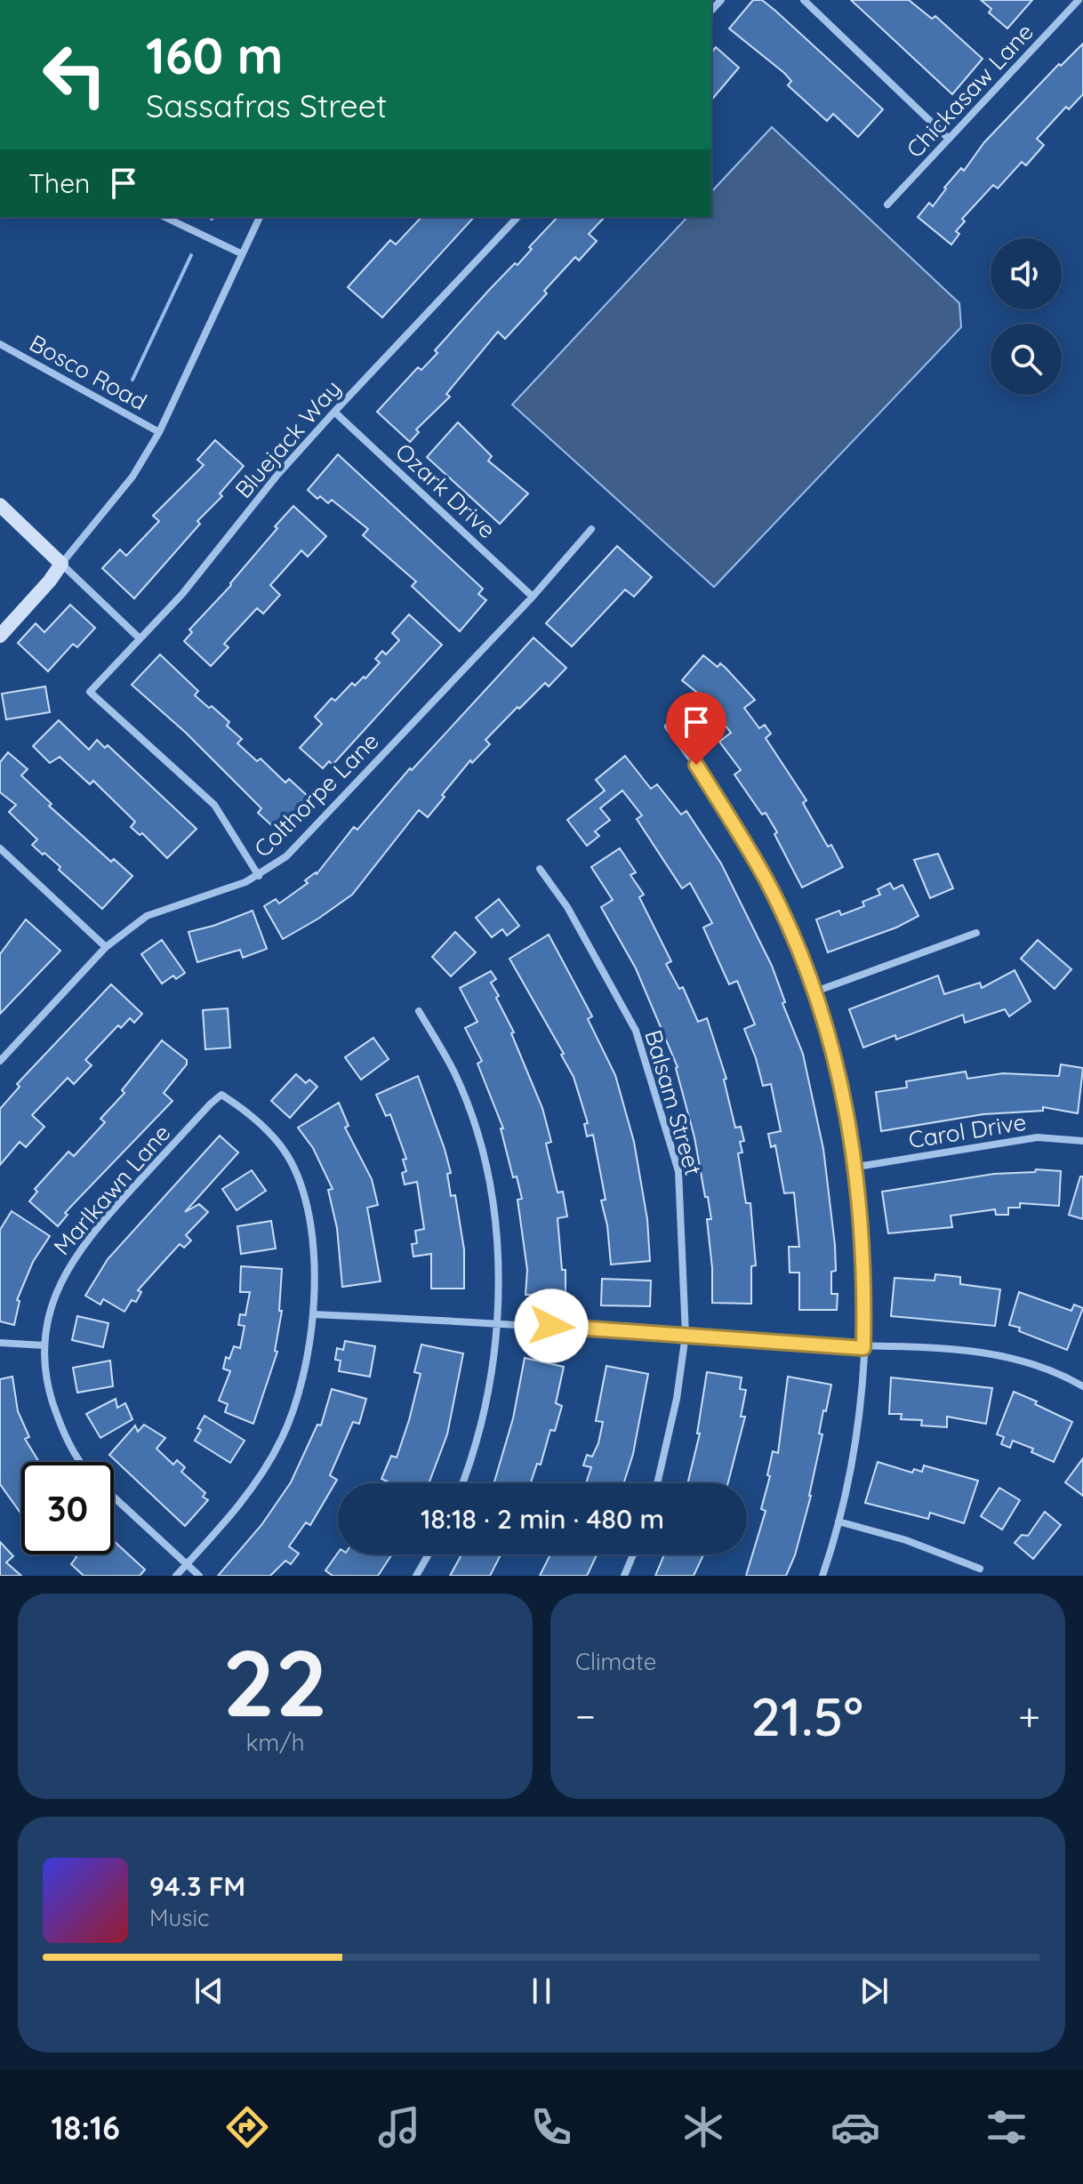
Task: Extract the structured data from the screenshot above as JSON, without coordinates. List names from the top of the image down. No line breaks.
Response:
{"streets":{"street":["Chickasaw Lane","Bosco Road","Bluejack Way","Ozark Drive","Colthorpe Lane","Balsam Street","Carol Drive","Marlkawn Lane"]},"crossings":[["Bluejack Way","Ozark Drive"],["Bluejack Way","Colthorpe Lane"],["Ozark Drive","Colthorpe Lane"]],"page":{"turn":["160 m","Sassafras Street"],"then":"Then","limit":"30","trip":"18:18 · 2 min · 480 m","tile":[["22","km/h"],"Climate"],"heat":["−","21.5°","+"],"song":["94.3 FM","Music"],"tabs":"18:16"}}
